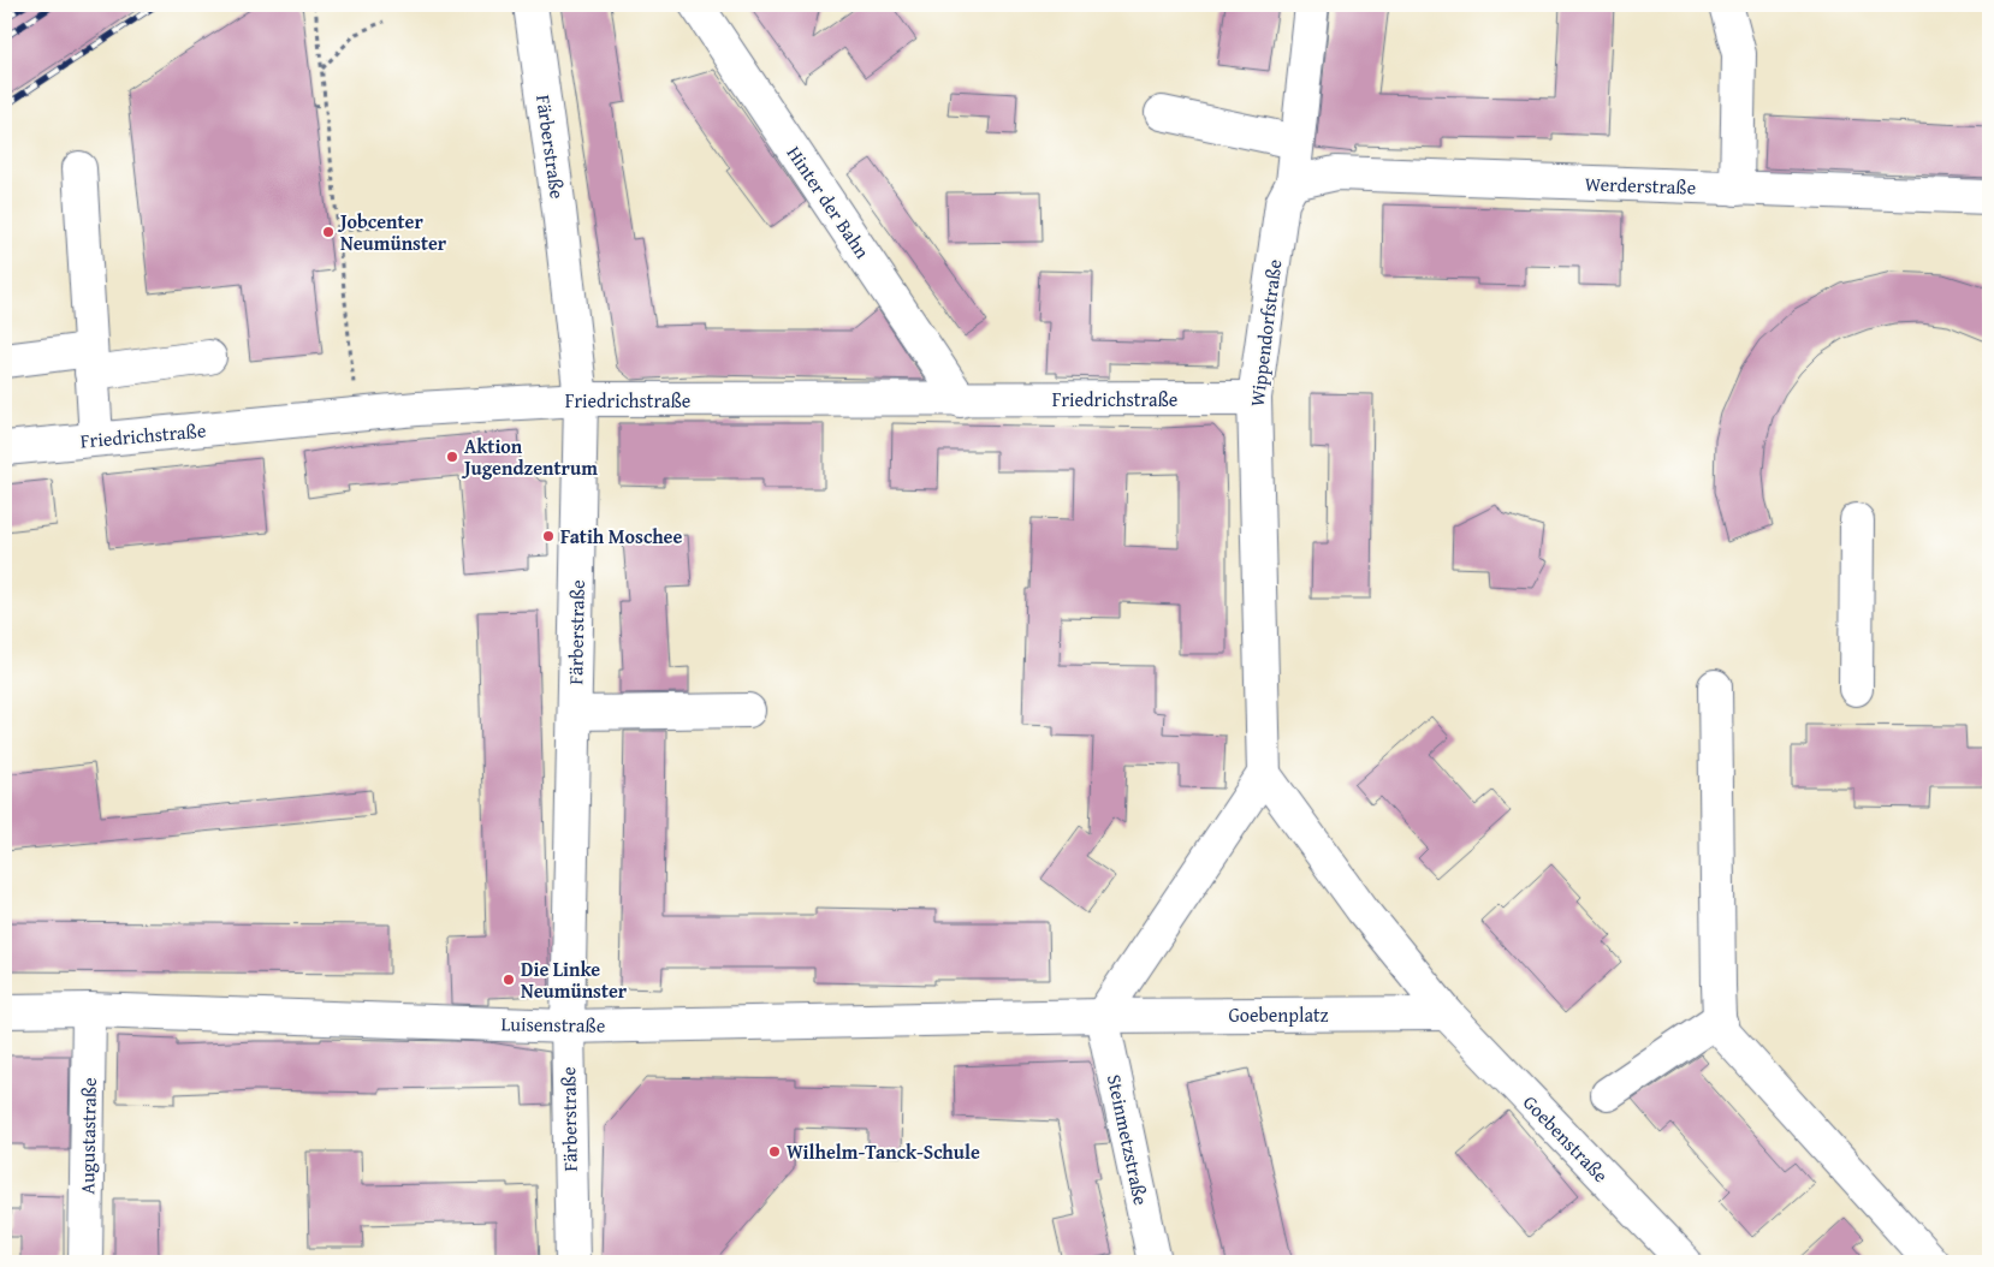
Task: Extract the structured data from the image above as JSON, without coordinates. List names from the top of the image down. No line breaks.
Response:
{"streets":{"street":["Färberstraße","Werderstraße","Hinter der Bahn","Wippendorfstraße","Friedrichstraße","Goebenplatz","Luisenstraße","Augustastraße","Goebenstraße","Steinmetzstraße"]},"crossings":[["Färberstraße","Friedrichstraße"],["Färberstraße","Luisenstraße"],["Werderstraße","Wippendorfstraße"],["Hinter der Bahn","Friedrichstraße"],["Wippendorfstraße","Friedrichstraße"],["Goebenplatz","Luisenstraße"],["Goebenplatz","Goebenstraße"],["Goebenplatz","Steinmetzstraße"],["Luisenstraße","Augustastraße"],["Luisenstraße","Steinmetzstraße"]],"places":["Jobcenter Neumünster","Aktion Jugendzentrum","Fatih Moschee","Die Linke Neumünster","Wilhelm-Tanck-Schule"]}
